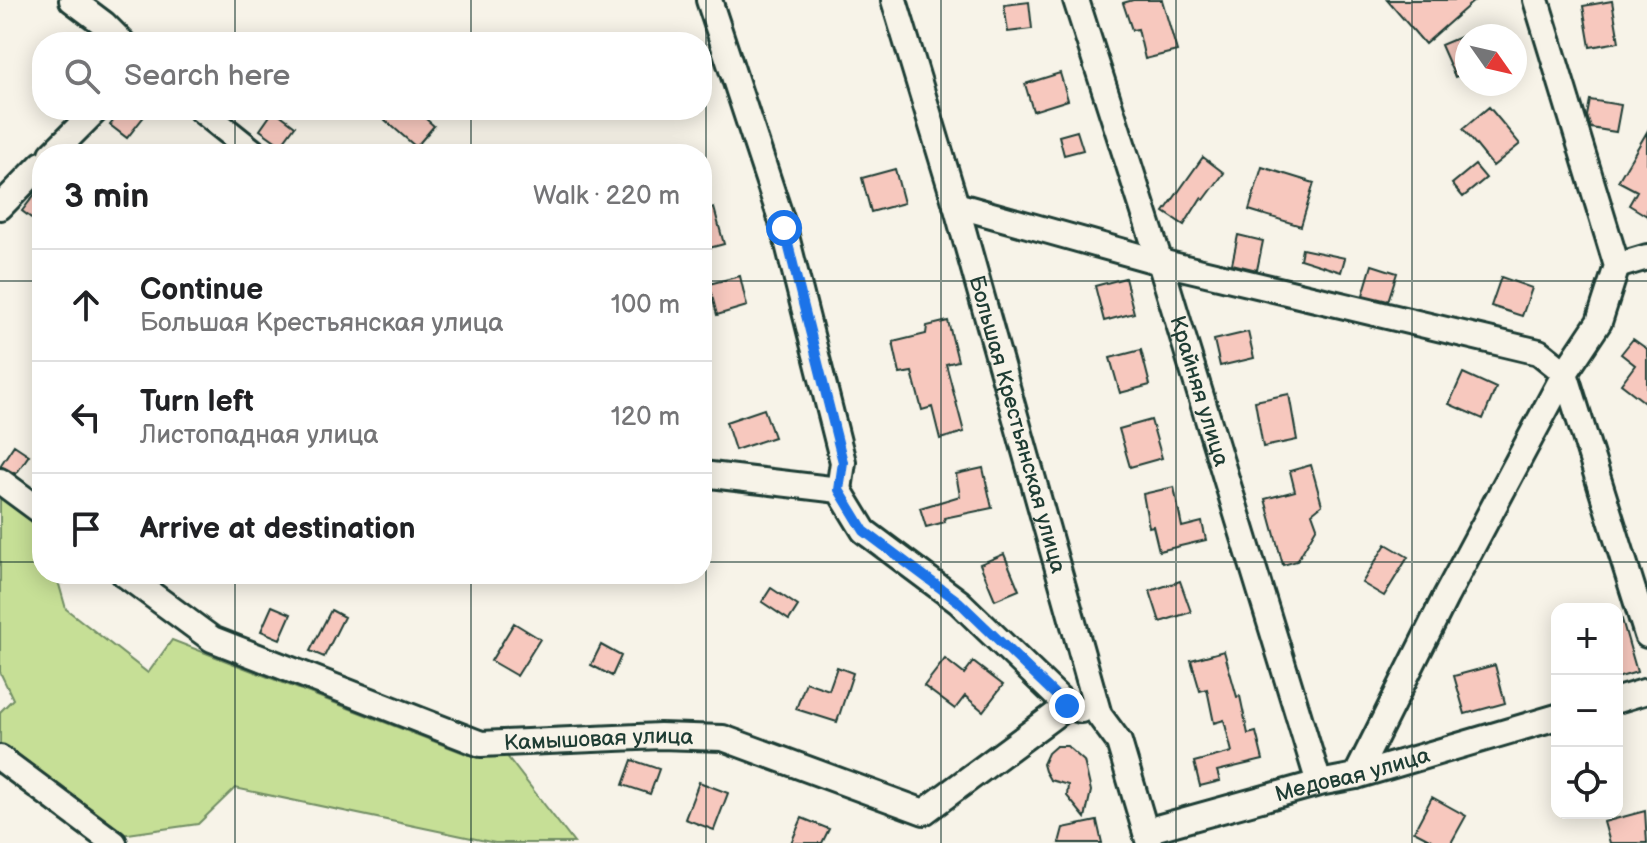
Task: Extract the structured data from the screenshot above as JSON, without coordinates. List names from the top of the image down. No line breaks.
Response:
{"streets":{"street":["Крайняя улица","Большая Крестьянская улица","Камышовая улица","Медовая улица"]},"crossings":[["Крайняя улица","Медовая улица"],["Большая Крестьянская улица","Медовая улица"]],"north":"bottom right","page":{"search":"Search here","heading":["3 min","Walk · 220 m"],"list":[["Continue","Большая Крестьянская улица","100 m"],["Turn left","Листопадная улица","120 m"],"Arrive at destination"],"map_buttons":["+","−"]}}
